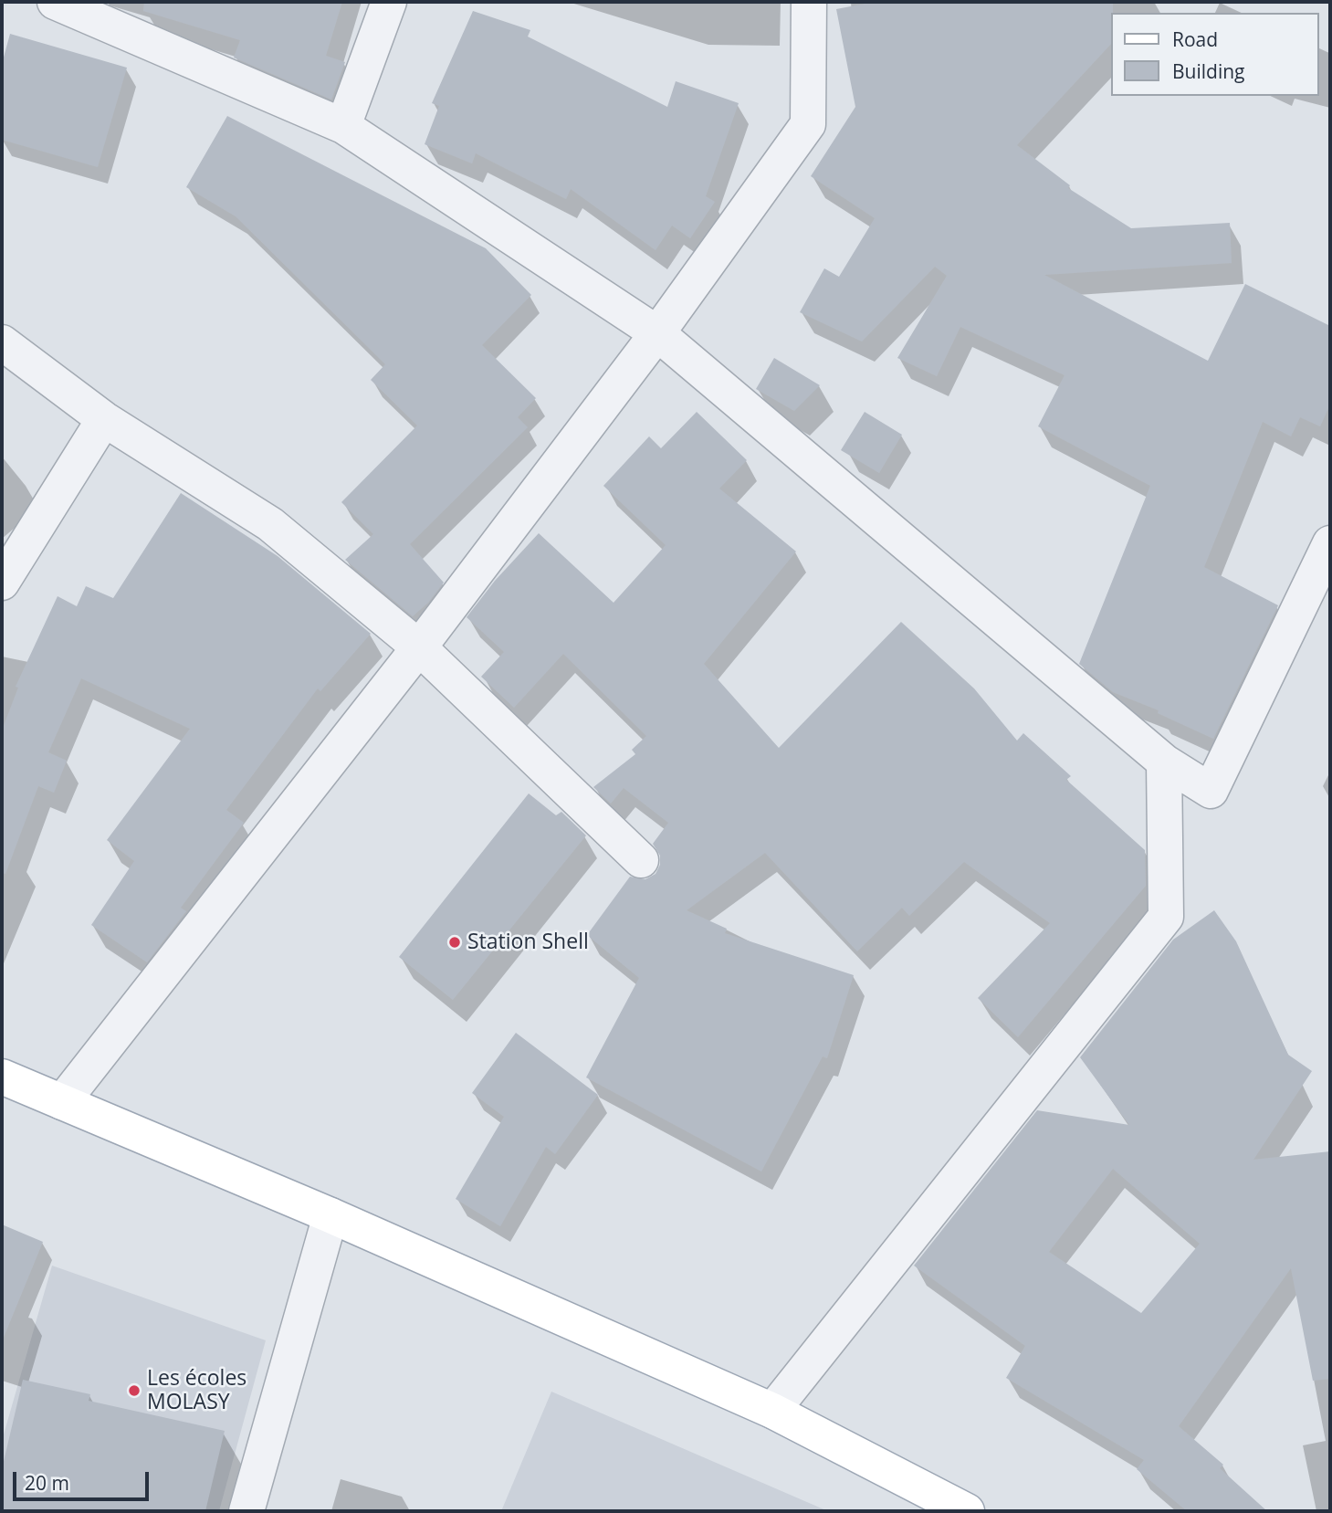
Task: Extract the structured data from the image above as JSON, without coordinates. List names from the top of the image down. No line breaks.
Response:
{"places":["Station Shell","Les écoles MOLASY"],"legend":["Road","Building"],"scale_bar":"20 m"}
